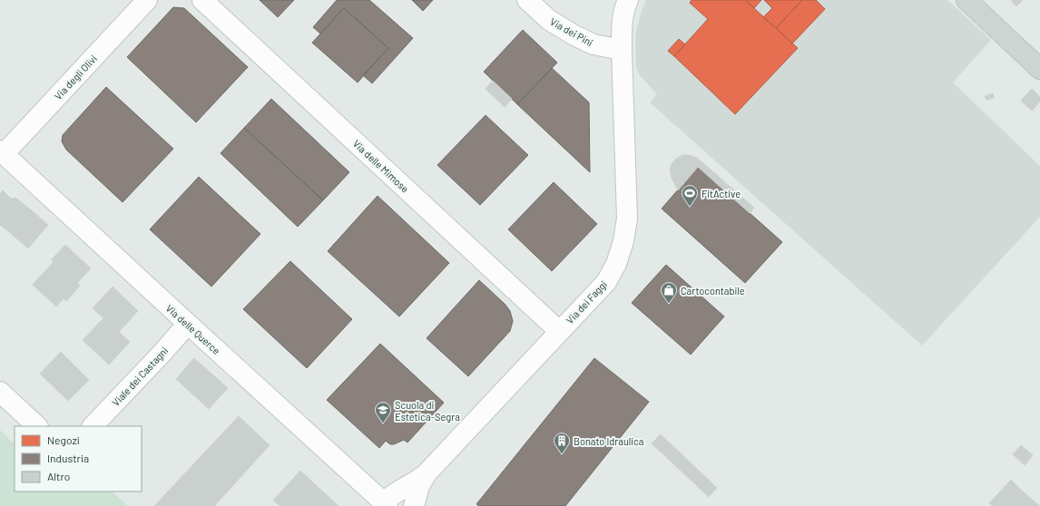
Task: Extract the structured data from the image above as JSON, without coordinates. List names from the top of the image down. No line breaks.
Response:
{"streets":{"street":["Via dei Pini","Via degli Olivi","Via delle Mimose","Via dei Faggi","Via delle Querce","Viale dei Castagni"]},"crossings":[["Via dei Pini","Via dei Faggi"],["Via degli Olivi","Via delle Querce"],["Via delle Mimose","Via dei Faggi"],["Via dei Faggi","Via delle Querce"],["Via delle Querce","Viale dei Castagni"]],"places":{"sports":["FitActive"],"shop":["Cartocontabile"],"school or university":["Scuola di Estetica-Segra"],"building":["Bonato Idraulica"]},"legend":["Negozi","Industria","Altro"]}
